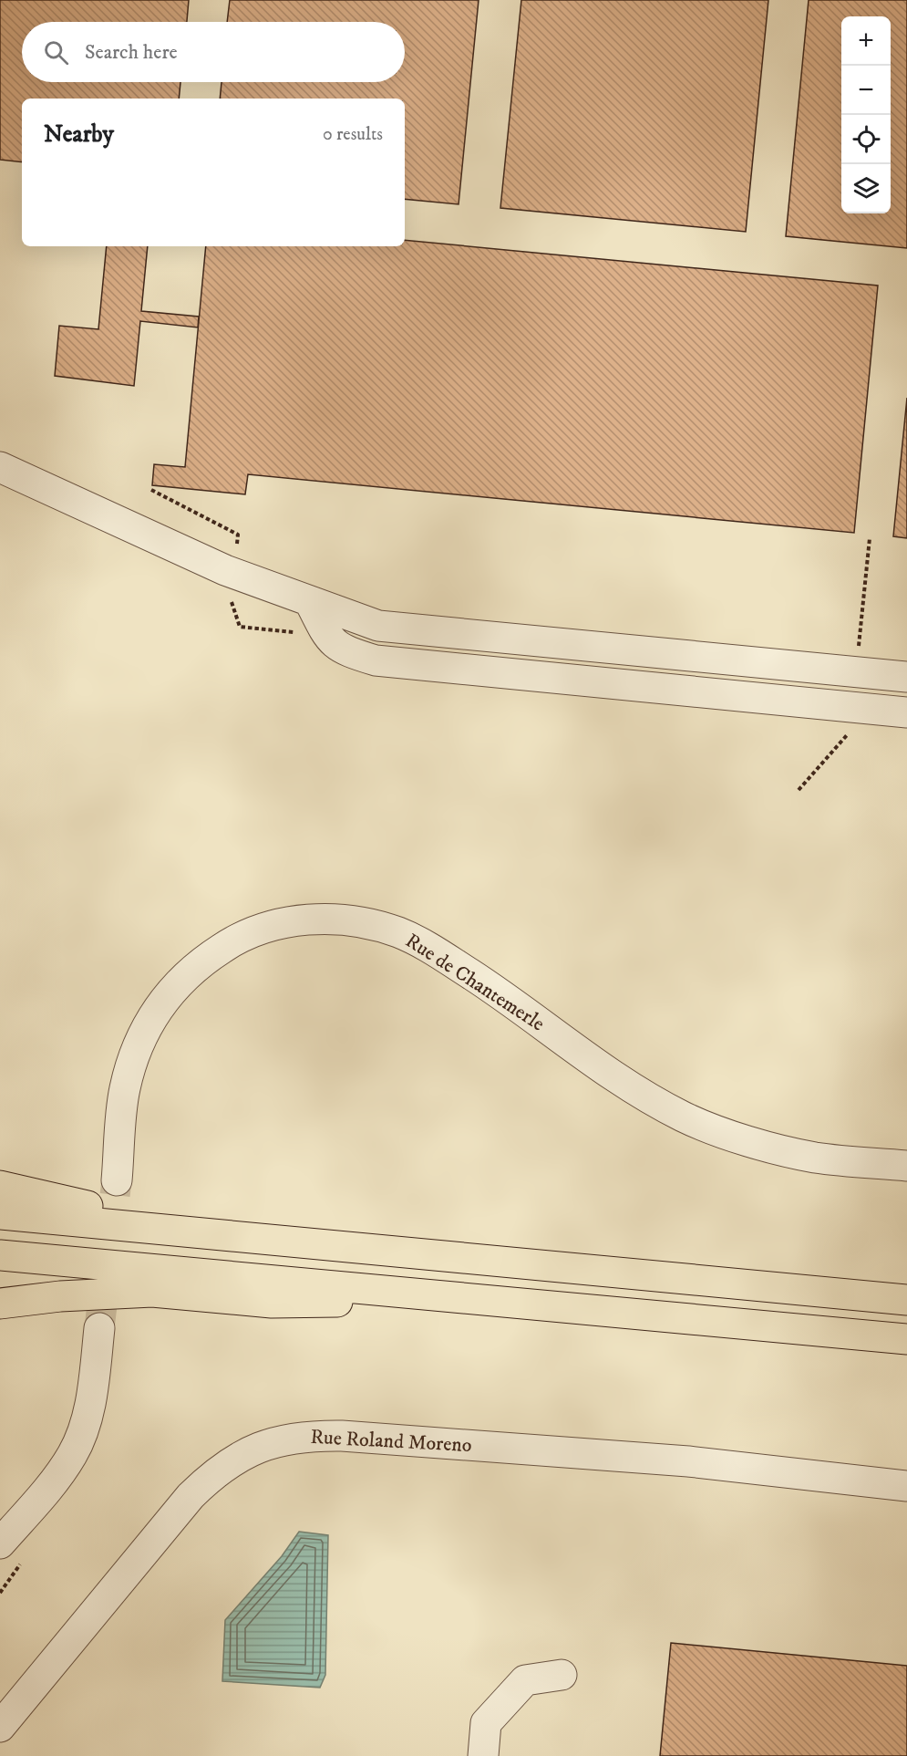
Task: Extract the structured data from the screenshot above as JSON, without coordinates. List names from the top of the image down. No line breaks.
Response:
{"streets":{"street":["Rue de Chantemerle","Rue Roland Moreno"]},"page":{"map_buttons":["+","−"],"search":"Search here","heading":["Nearby","0 results"]}}
